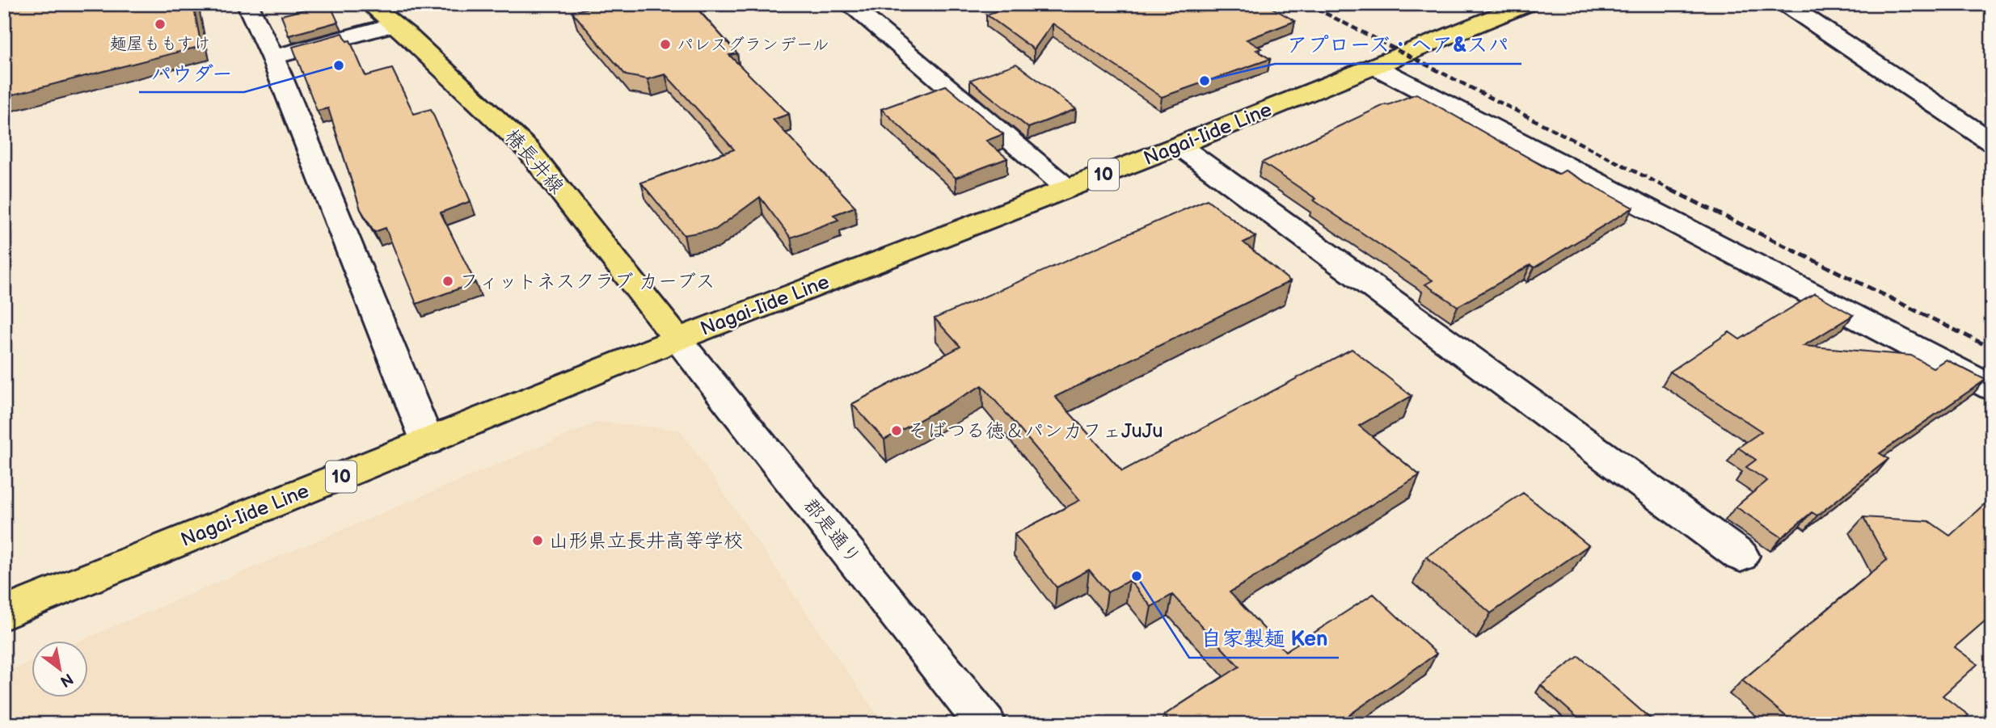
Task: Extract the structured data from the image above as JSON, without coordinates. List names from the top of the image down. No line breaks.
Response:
{"streets":{"main road":["Nagai-Iide Line","椿長井線","10"],"street":["郡是通り"]},"crossings":[["Nagai-Iide Line","椿長井線"],["Nagai-Iide Line","郡是通り"],["椿長井線","郡是通り"]],"places":["麺屋ももすけ","パレスグランデール","パウダー","アプローズ・ヘア&スパ","フィットネスクラブ カーブス","そばつる徳＆パンカフェJuJu","山形県立長井高等学校","自家製麺 Ken"],"north":"bottom right"}
